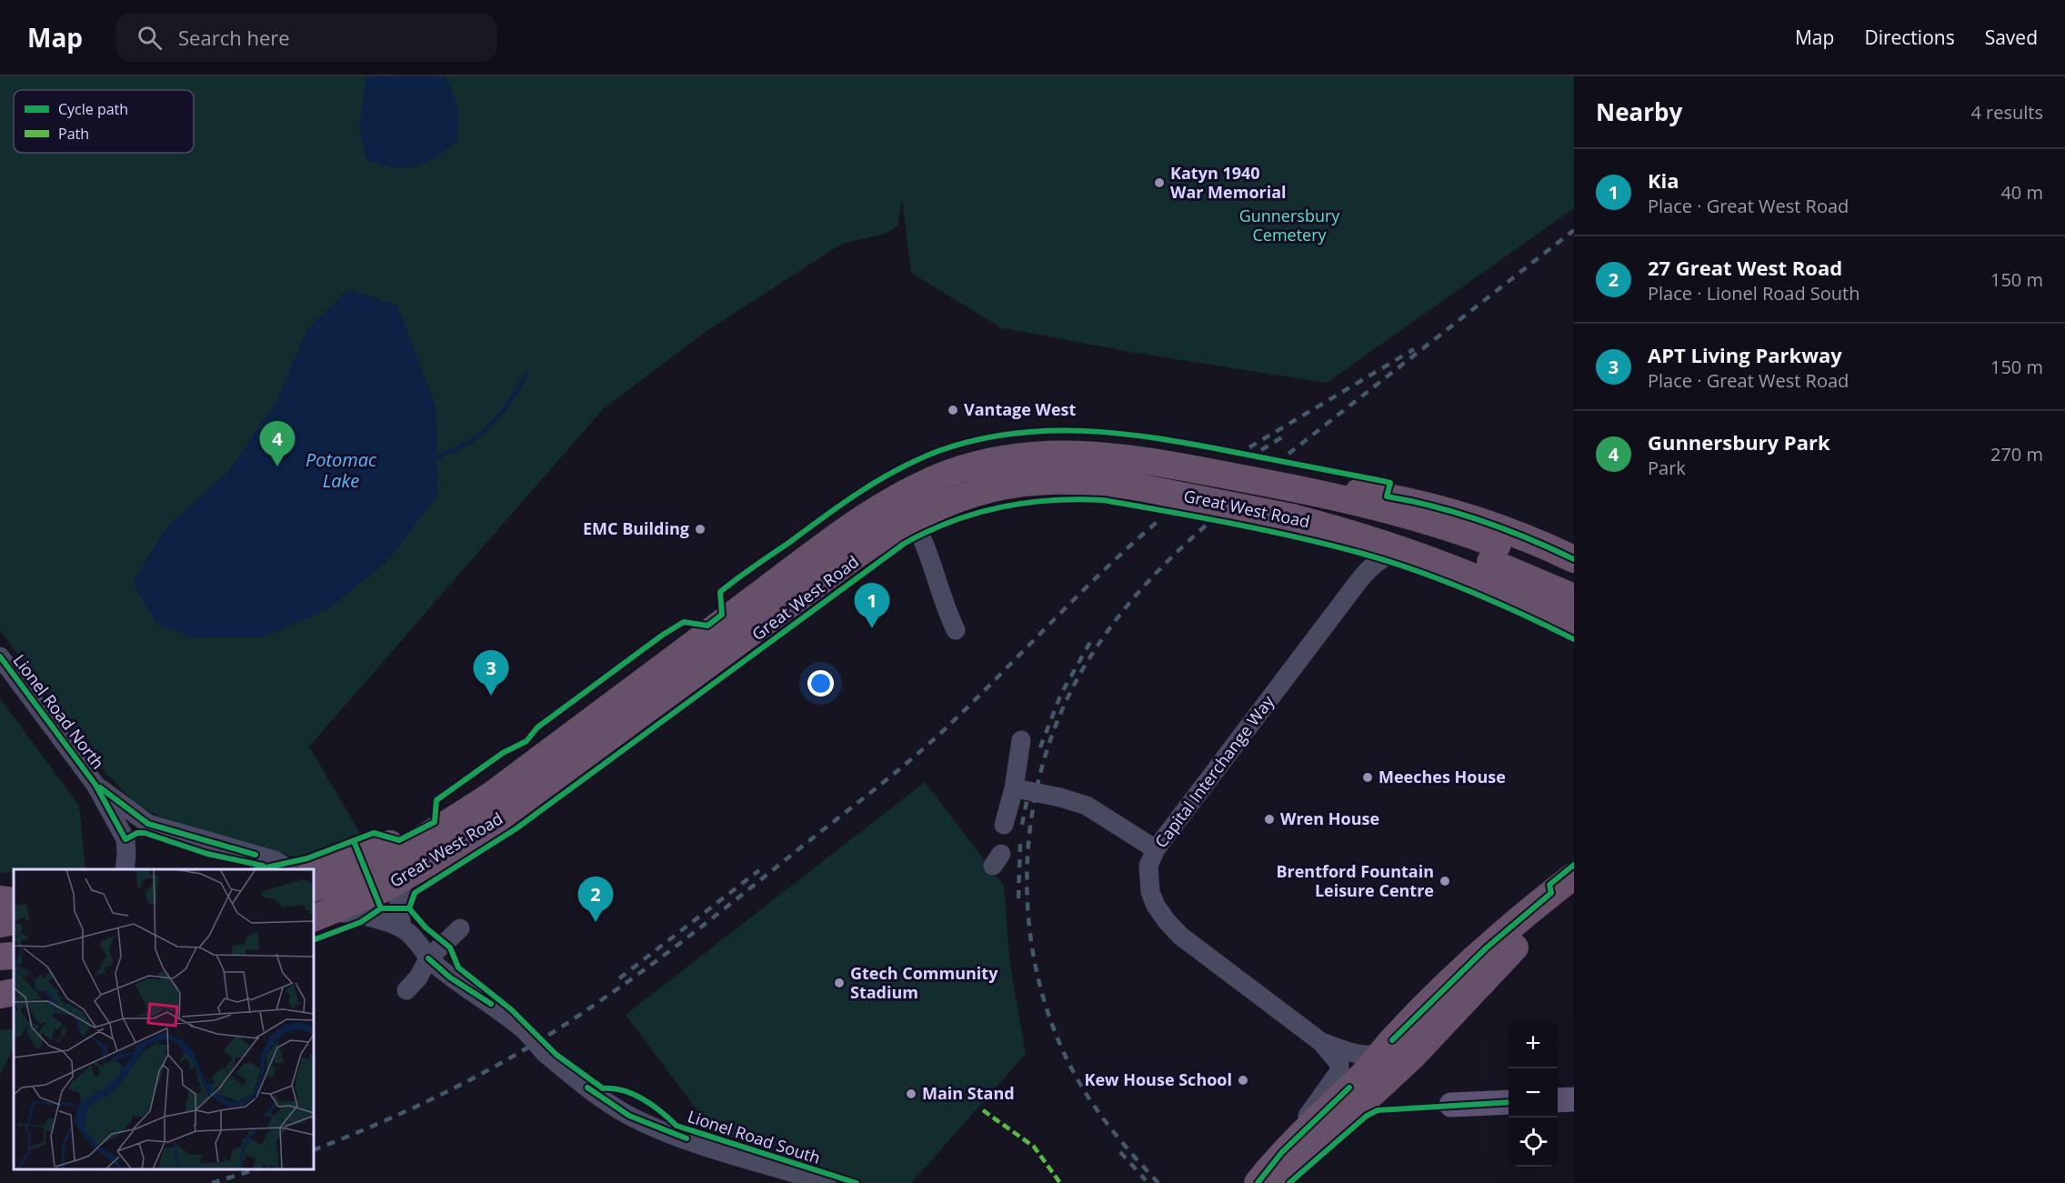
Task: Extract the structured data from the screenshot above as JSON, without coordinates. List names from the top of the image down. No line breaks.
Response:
{"streets":{"highway":["Great West Road"],"street":["Lionel Road North","Capital Interchange Way","Lionel Road South"]},"crossings":[["Great West Road","Capital Interchange Way"]],"water":["Potomac Lake"],"parks":["Gunnersbury Cemetery"],"places":["Katyn 1940 War Memorial","Vantage West","EMC Building","Meeches House","Wren House","Brentford Fountain Leisure Centre","Gtech Community Stadium","Kew House School","Main Stand"],"legend":["Cycle path","Path"],"page":{"header":"Map","search":"Search here","nav":["Map","Directions","Saved"],"heading":["Nearby","4 results"],"list":[{"mark":"1","name":"Kia","note":"Place · Great West Road","value":"40 m"},{"mark":"2","name":"27 Great West Road","note":"Place · Lionel Road South","value":"150 m"},{"mark":"3","name":"APT Living Parkway","note":"Place · Great West Road","value":"150 m"},{"mark":"4","name":"Gunnersbury Park","note":"Park","value":"270 m"}],"pins":["4","1","3","2"],"map_buttons":["+","−"]}}
